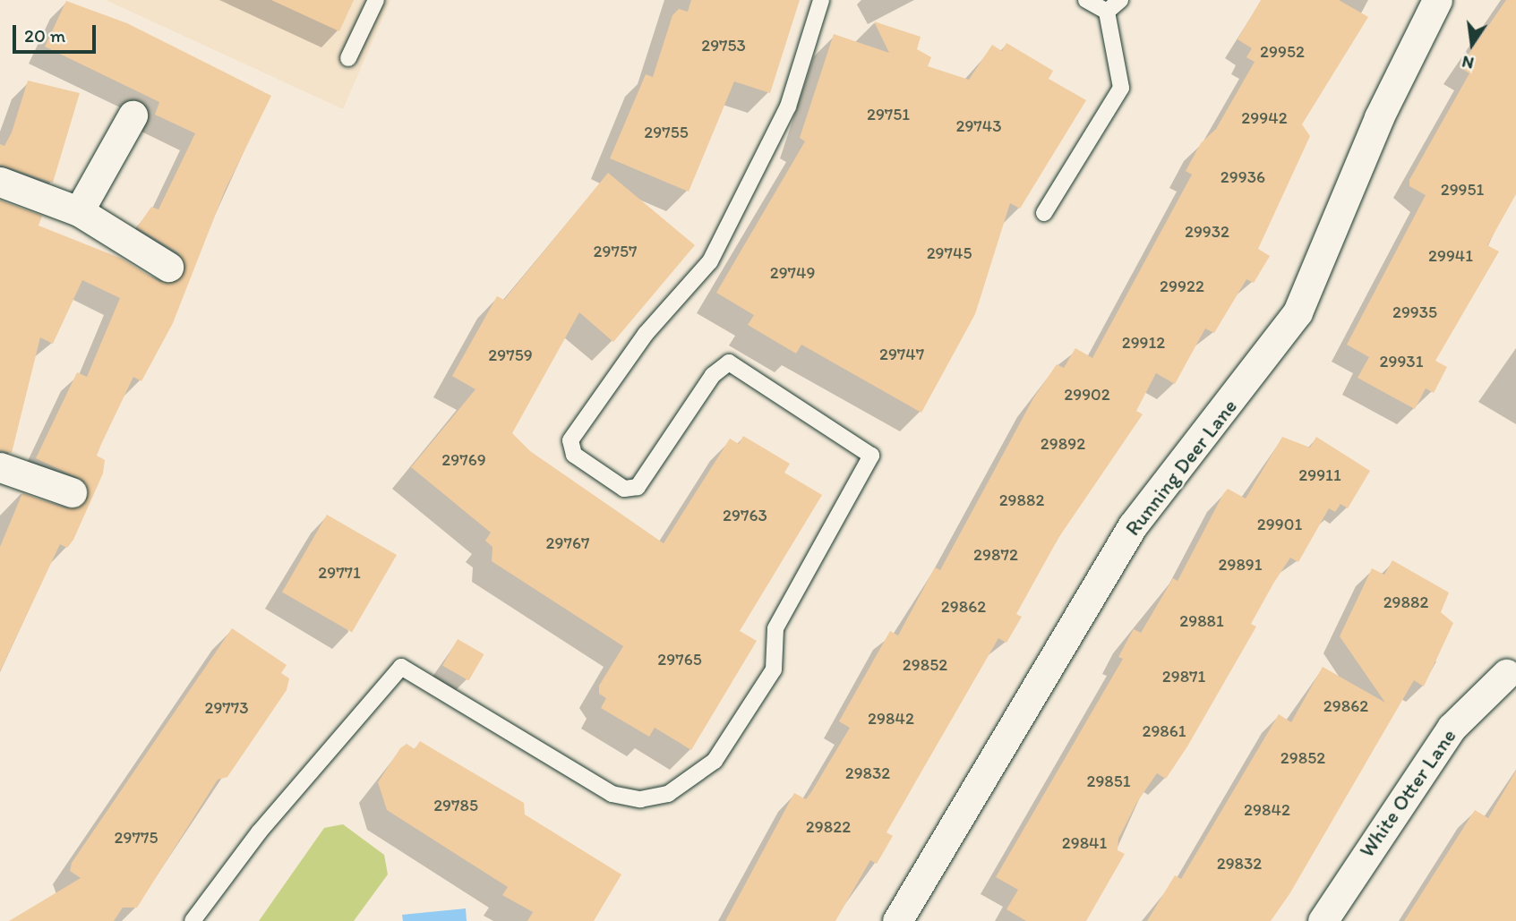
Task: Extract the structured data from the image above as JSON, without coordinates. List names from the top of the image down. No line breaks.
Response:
{"streets":{"street":["Running Deer Lane","White Otter Lane"]},"house_numbers":["29753","29952","29751","29942","29743","29755","29936","29951","29932","29757","29745","29941","29749","29922","29935","29912","29747","29759","29931","29902","29892","29769","29911","29882","29763","29901","29767","29872","29891","29771","29882","29862","29881","29765","29852","29871","29862","29773","29842","29861","29852","29832","29851","29785","29842","29822","29775","29841","29832"],"scale_bar":"20 m","north":"bottom"}
